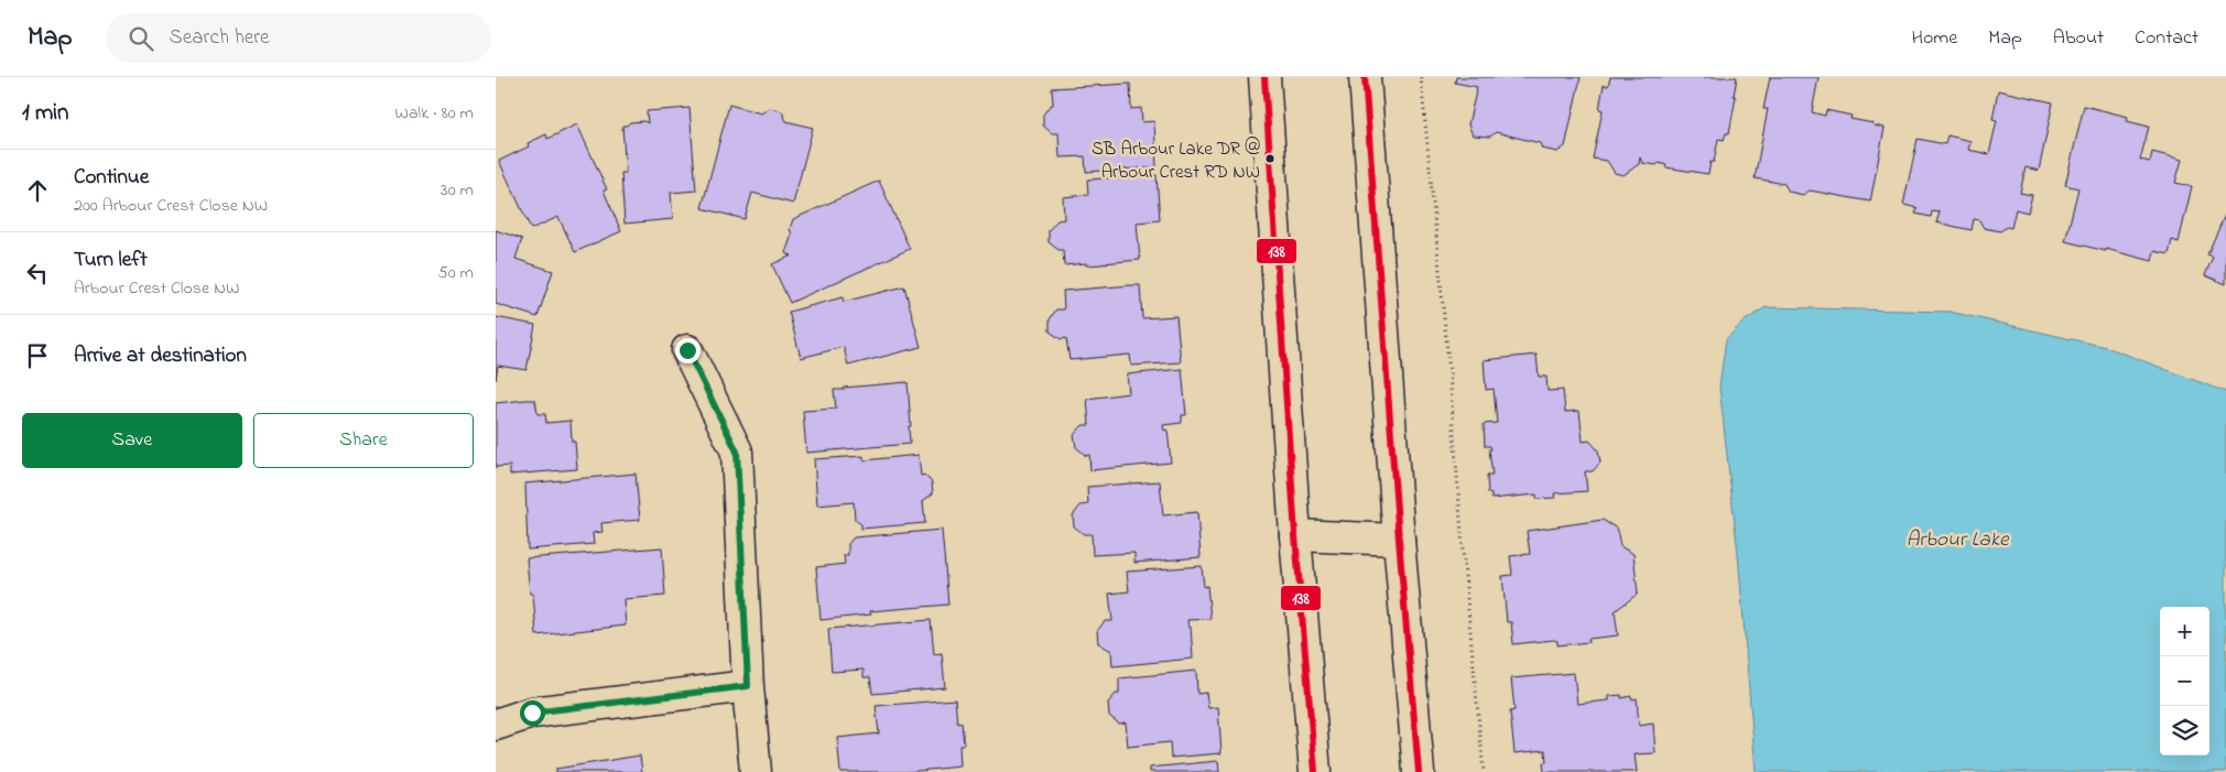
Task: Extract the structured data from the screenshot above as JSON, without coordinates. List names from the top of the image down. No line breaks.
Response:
{"water":["Arbour Lake"],"places":["SB Arbour Lake DR @ Arbour Crest RD NW"],"lines":["transit line 138"],"page":{"header":"Map","search":"Search here","nav":["Home","Map","About","Contact"],"heading":["1 min","Walk · 80 m"],"list":[["Continue","200 Arbour Crest Close NW","30 m"],["Turn left","Arbour Crest Close NW","50 m"],"Arrive at destination"],"buttons":["Save","Share"],"map_buttons":["+","−"]}}
